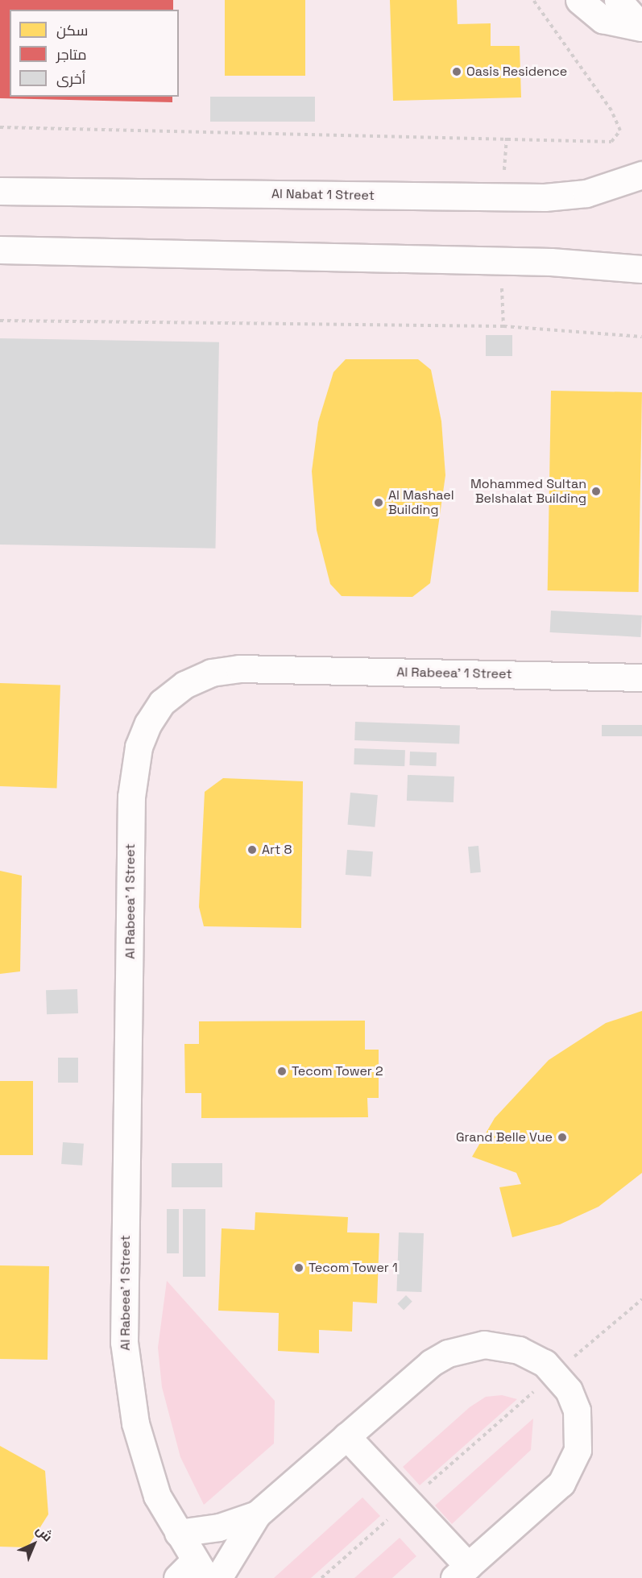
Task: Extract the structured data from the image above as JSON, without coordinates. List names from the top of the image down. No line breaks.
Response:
{"streets":{"street":["Al Nabat 1 Street","Al Rabeea' 1 Street"]},"places":["Oasis Residence","Mohammed Sultan Belshalat Building","Al Mashael Building","Art 8","Tecom Tower 2","Grand Belle Vue","Tecom Tower 1"],"legend":["سكن","متاجر","أخرى"],"north":"top right"}
